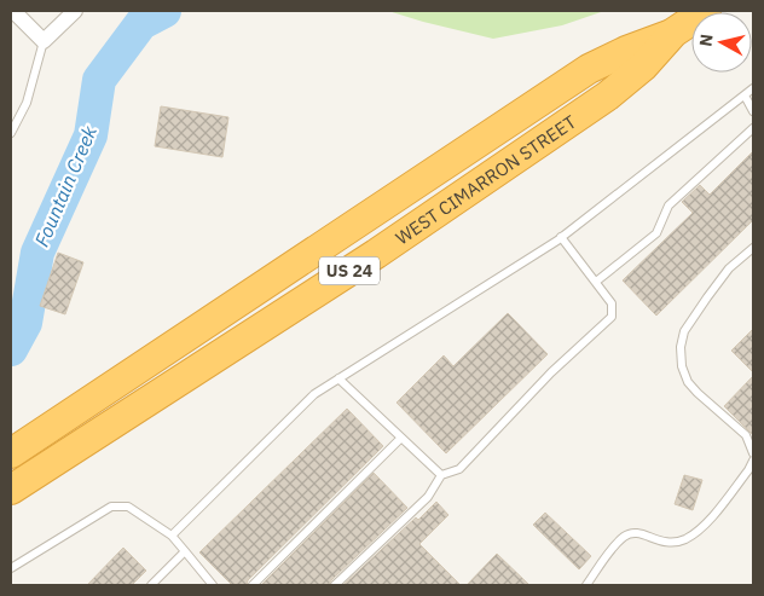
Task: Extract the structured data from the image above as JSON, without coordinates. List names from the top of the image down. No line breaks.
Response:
{"streets":{"highway":["WEST CIMARRON STREET","US 24"]},"water":["Fountain Creek"],"north":"left"}
